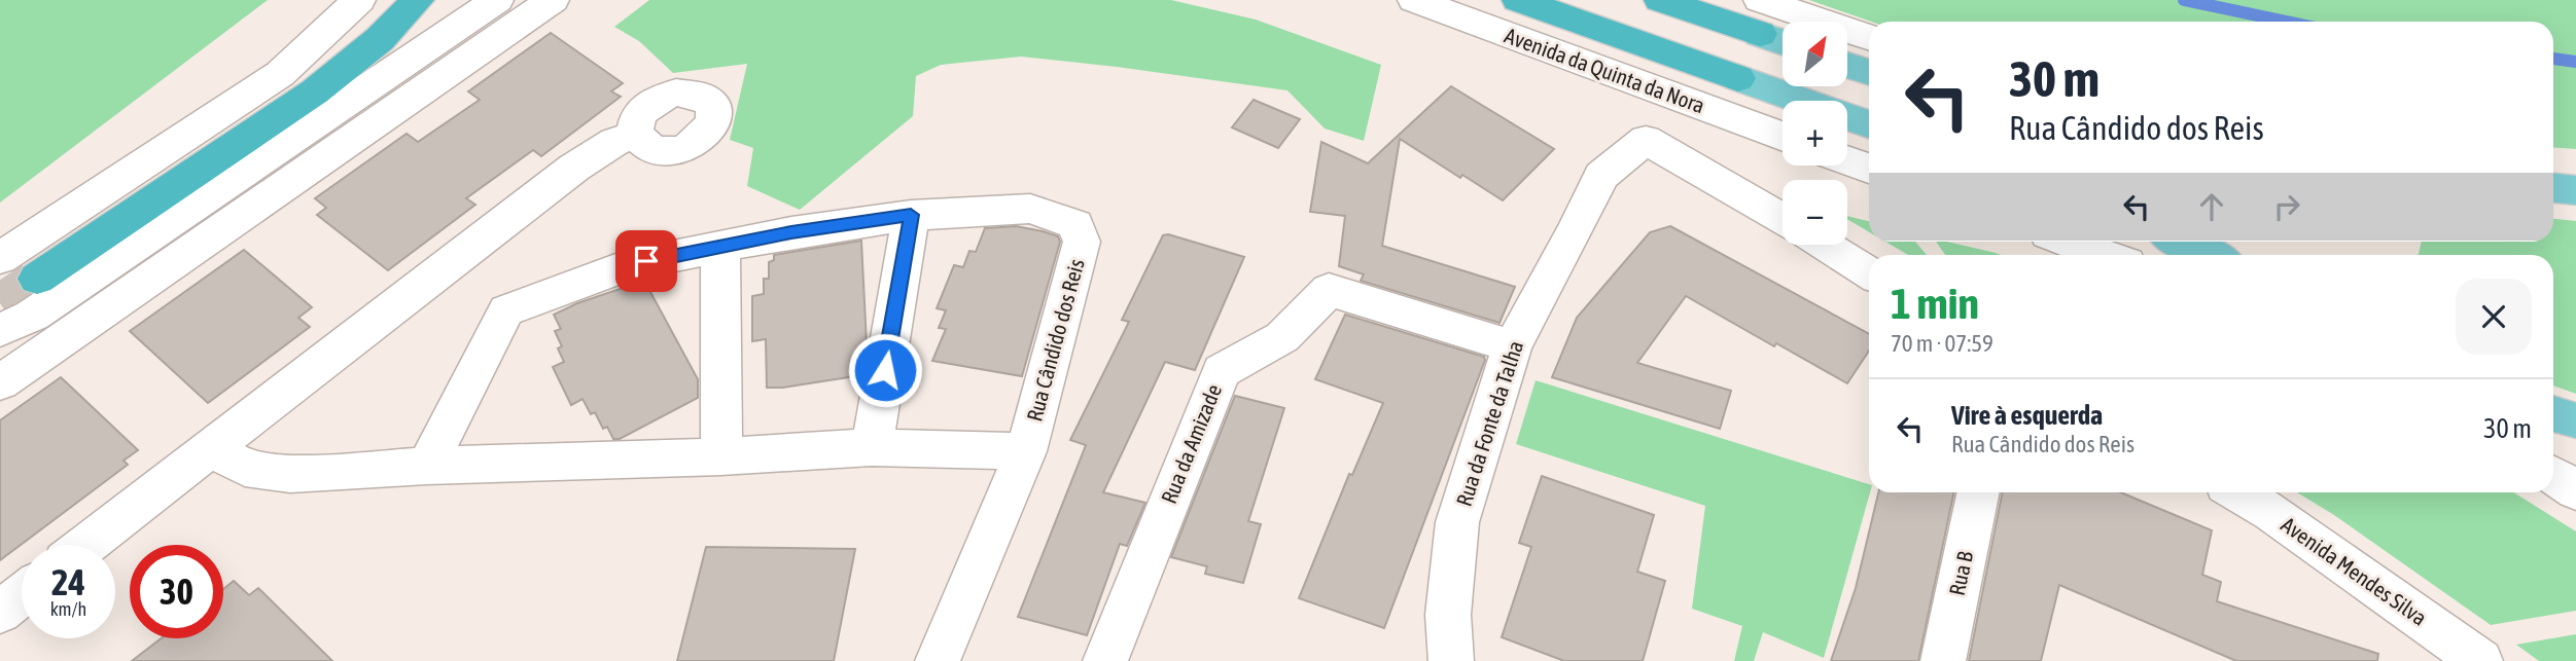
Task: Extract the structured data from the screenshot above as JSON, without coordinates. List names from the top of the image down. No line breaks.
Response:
{"streets":{"street":["Avenida da Quinta da Nora","Rua Cândido dos Reis","Rua da Fonte da Talha","Rua da Amizade","Avenida Mendes Silva","Rua B"]},"crossings":[["Rua da Fonte da Talha","Rua da Amizade"]],"north":"top right","page":{"map_buttons":["+","−"],"turn":["30 m","Rua Cândido dos Reis"],"heading":["1 min","70 m · 07:59"],"list":[{"name":"Vire à esquerda","note":"Rua Cândido dos Reis","value":"30 m"}],"speed":"24 km/h","limit":"30"}}
